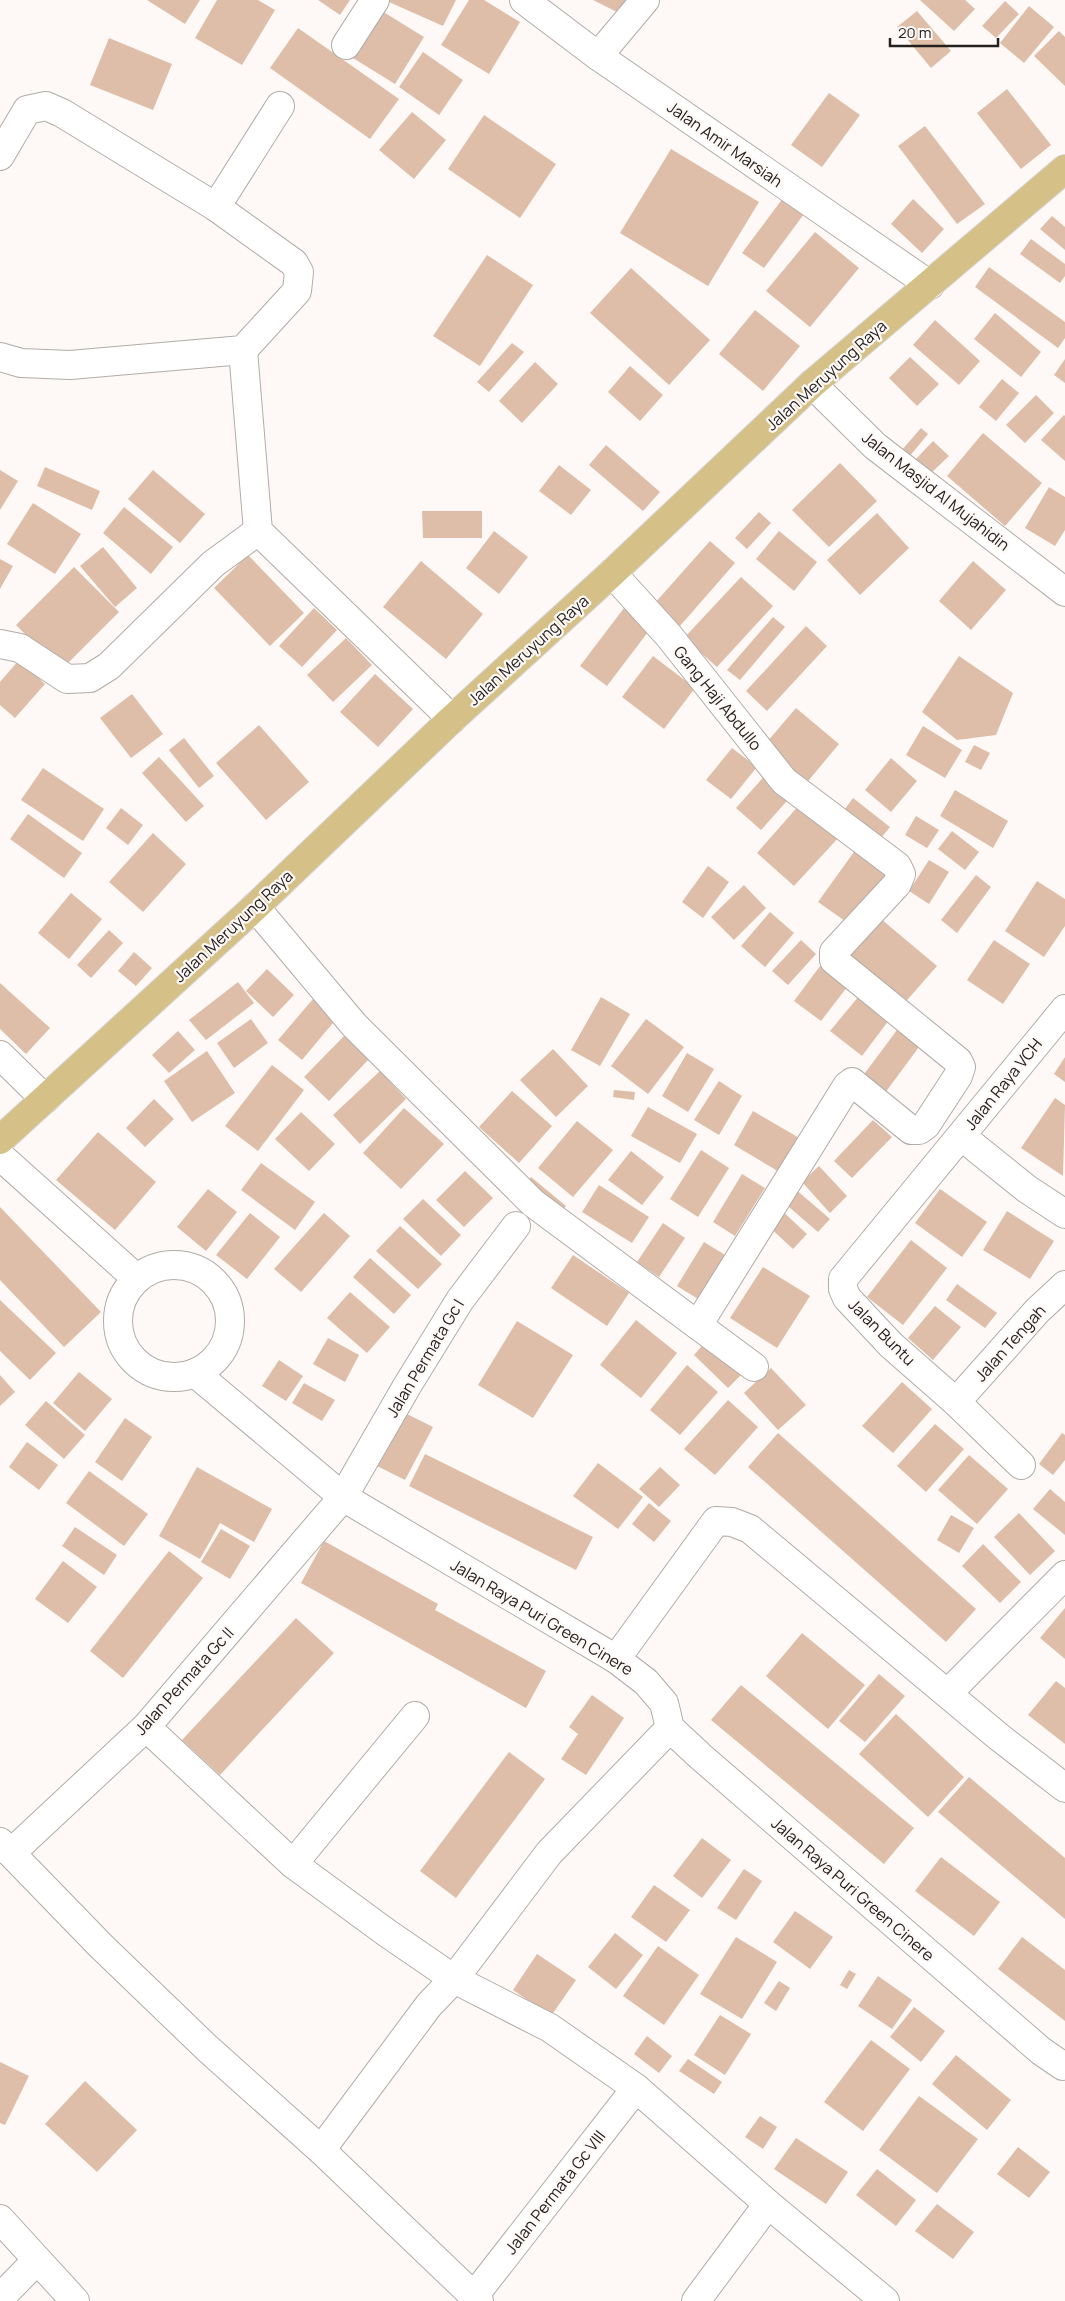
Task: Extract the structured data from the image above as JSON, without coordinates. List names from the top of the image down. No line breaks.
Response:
{"streets":{"main road":["Jalan Meruyung Raya"],"street":["Jalan Amir Marsiah","Jalan Masjid Al Mujahidin","Gang Haji Abdullo","Jalan Raya VCH","Jalan Buntu","Jalan Tengah","Jalan Permata Gc I","Jalan Raya Puri Green Cinere","Jalan Permata Gc II","Jalan Permata Gc VIII"]},"crossings":[["Jalan Amir Marsiah","Jalan Meruyung Raya"],["Jalan Meruyung Raya","Jalan Masjid Al Mujahidin"],["Jalan Meruyung Raya","Gang Haji Abdullo"],["Jalan Raya VCH","Jalan Buntu"],["Jalan Buntu","Jalan Tengah"],["Jalan Permata Gc I","Jalan Raya Puri Green Cinere"],["Jalan Permata Gc I","Jalan Permata Gc II"],["Jalan Raya Puri Green Cinere","Jalan Permata Gc II"]],"scale_bar":"20 m"}
